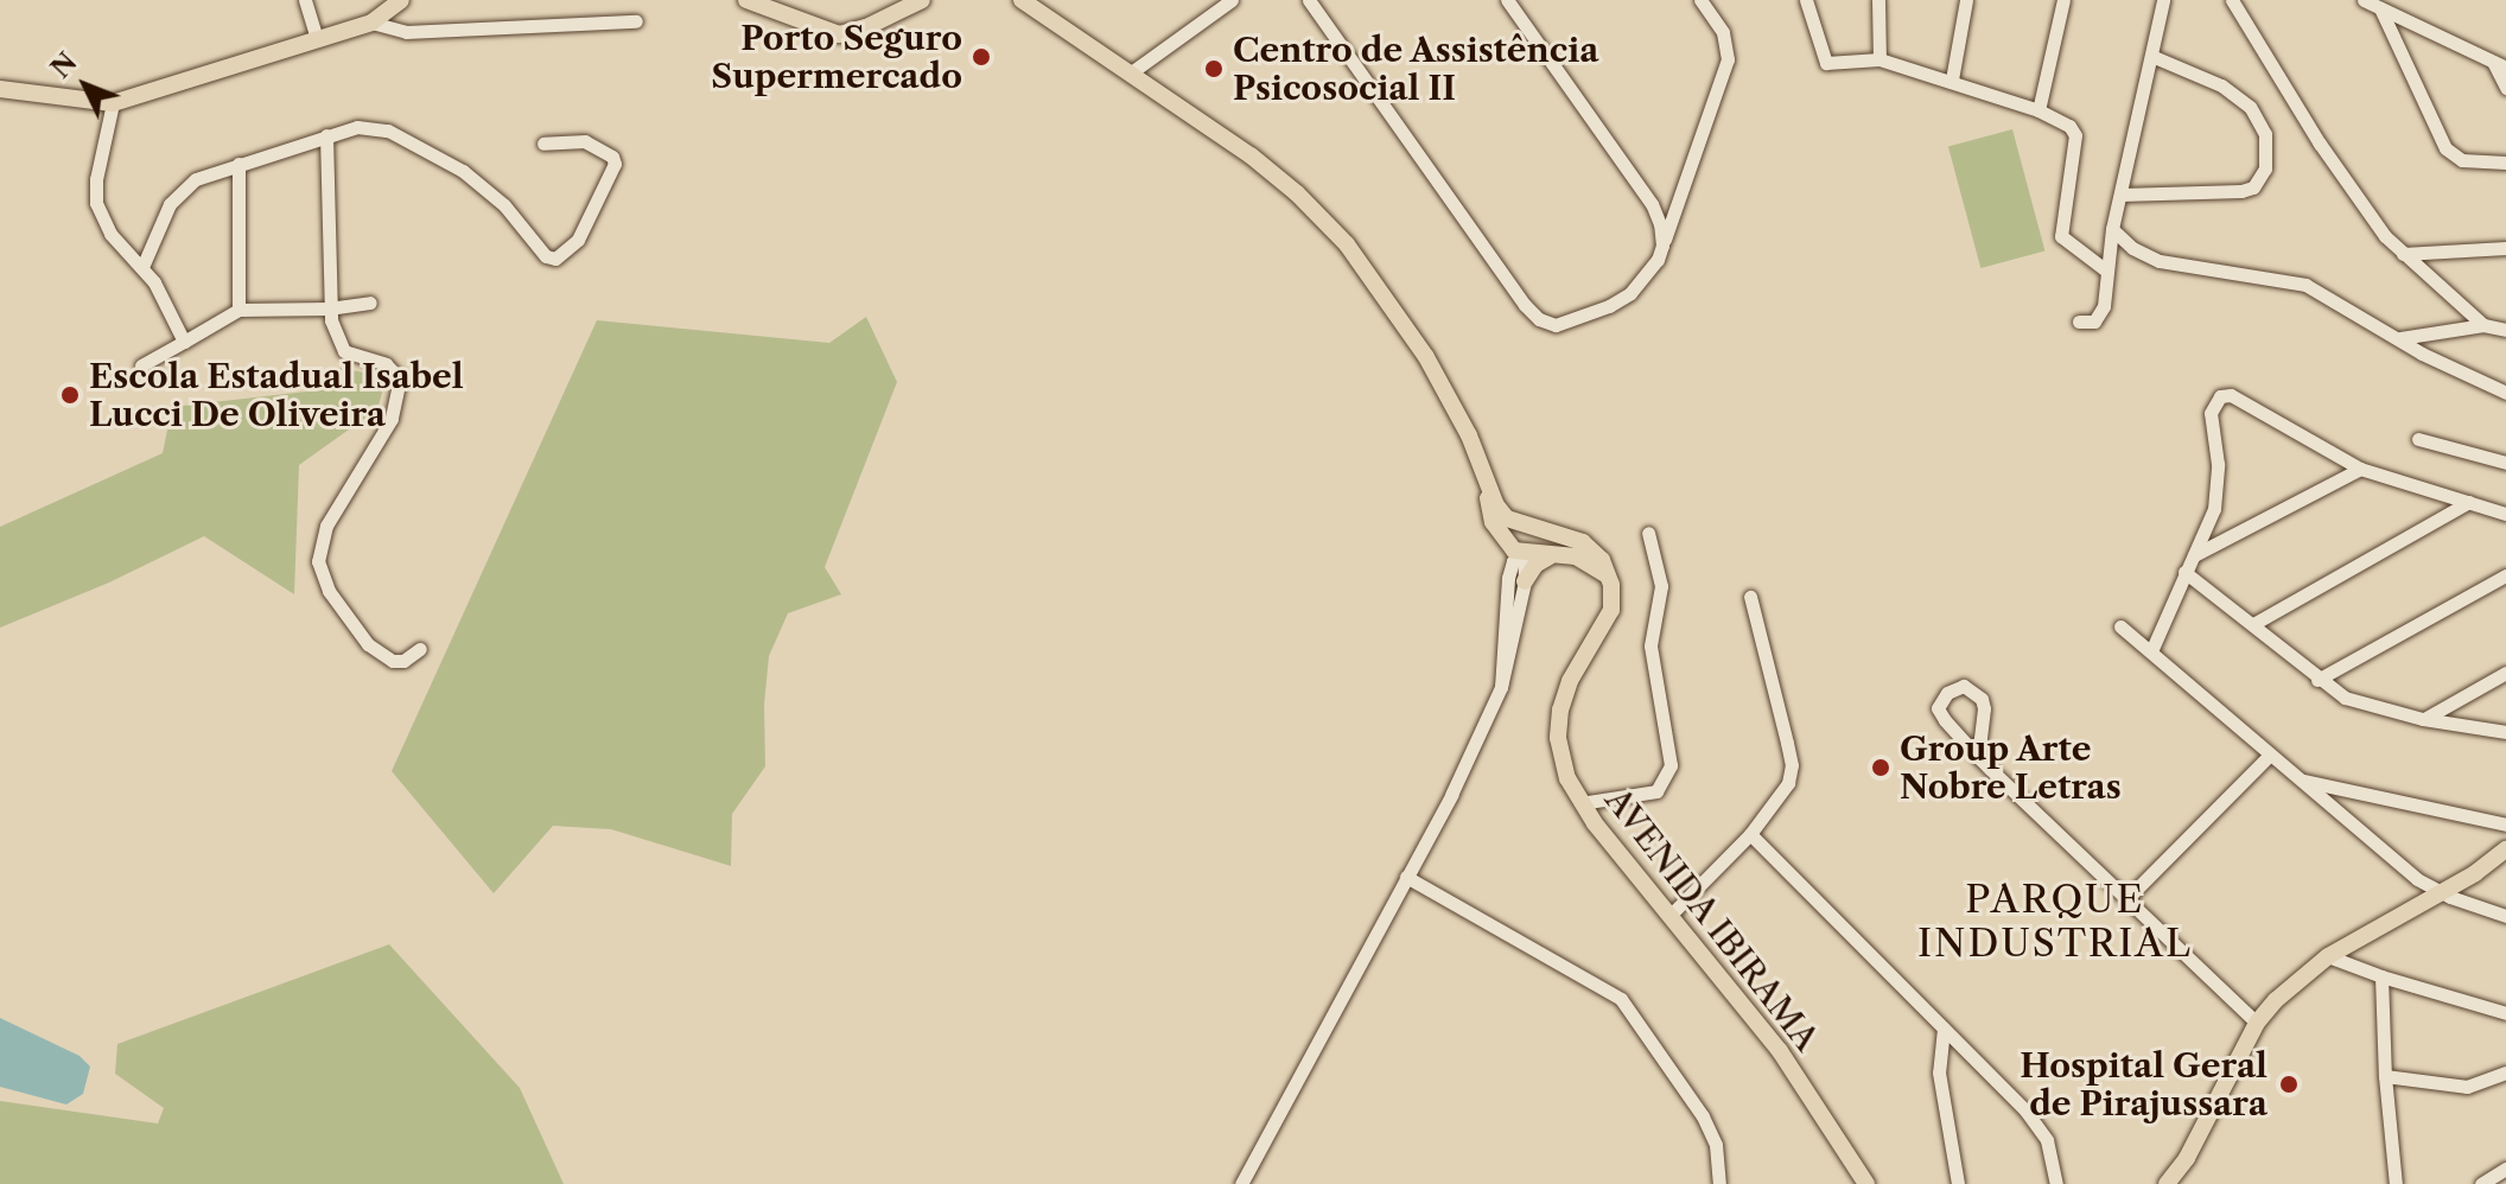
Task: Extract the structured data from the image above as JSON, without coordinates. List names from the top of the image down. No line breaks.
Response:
{"streets":{"main road":["AVENIDA IBIRAMA"]},"districts":["PARQUE INDUSTRIAL"],"places":["Porto Seguro Supermercado","Centro de Assistência Psicosocial II","Escola Estadual Isabel Lucci De Oliveira","Group Arte Nobre Letras","Hospital Geral de Pirajussara"],"north":"top left"}
